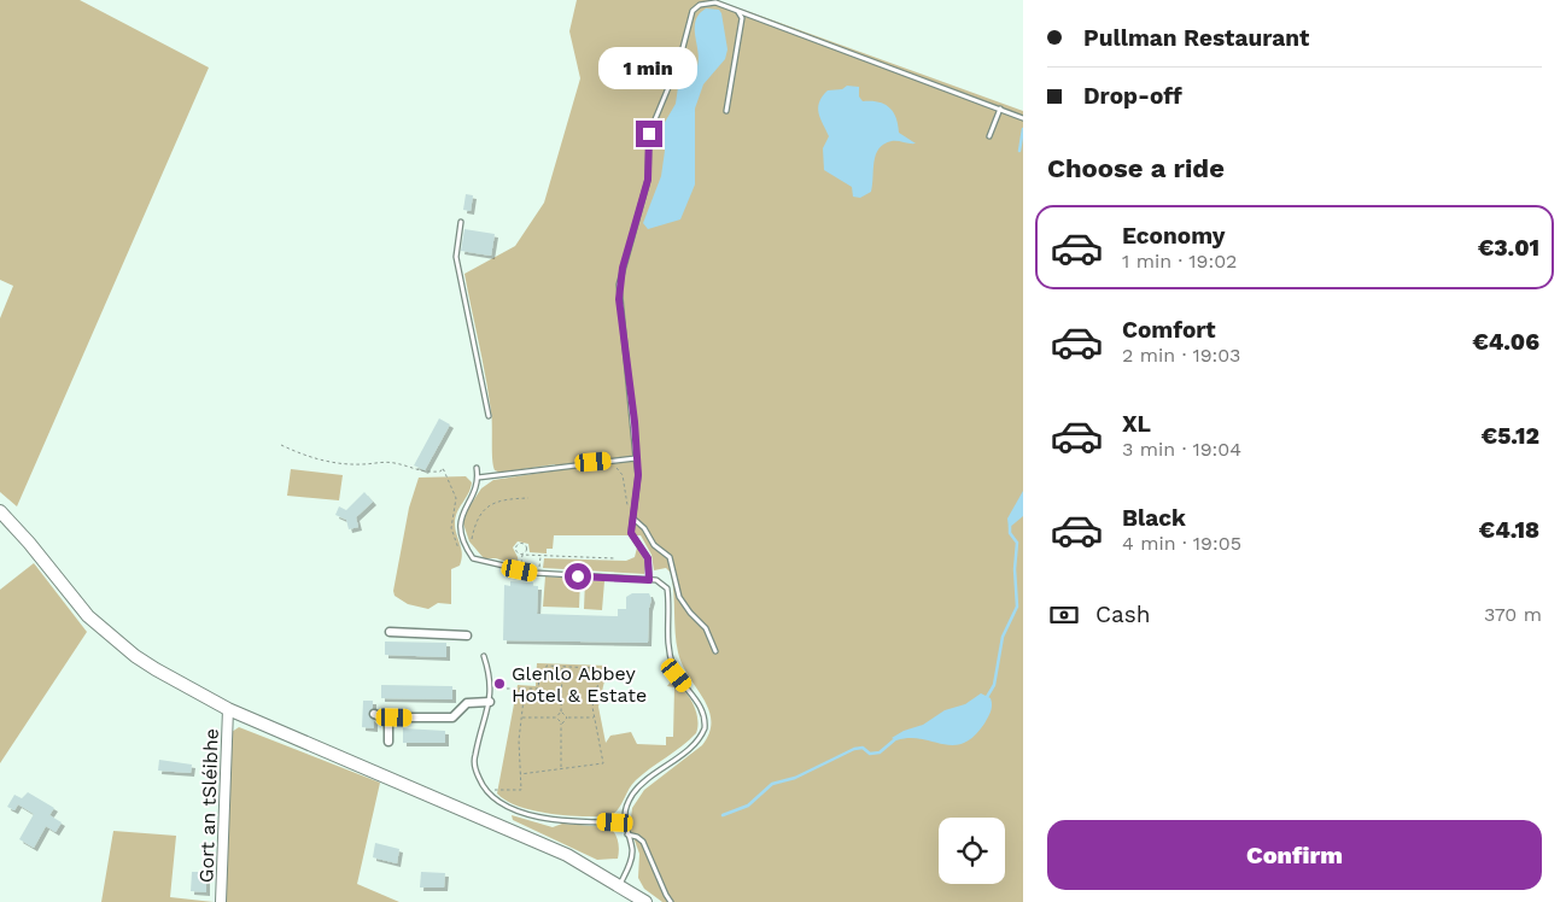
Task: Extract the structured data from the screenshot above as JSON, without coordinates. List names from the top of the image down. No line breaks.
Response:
{"streets":{"street":["Gort an tSléibhe"]},"places":["Glenlo Abbey Hotel & Estate"],"page":{"banner":["Pullman Restaurant","Drop-off"],"bubble":"1 min","heading":"Choose a ride","list":[{"name":"Economy","note":"1 min · 19:02","value":"€3.01"},{"name":"Comfort","note":"2 min · 19:03","value":"€4.06"},{"name":"XL","note":"3 min · 19:04","value":"€5.12"},{"name":"Black","note":"4 min · 19:05","value":"€4.18"}],"pay":["Cash","370 m"],"buttons":"Confirm"}}
